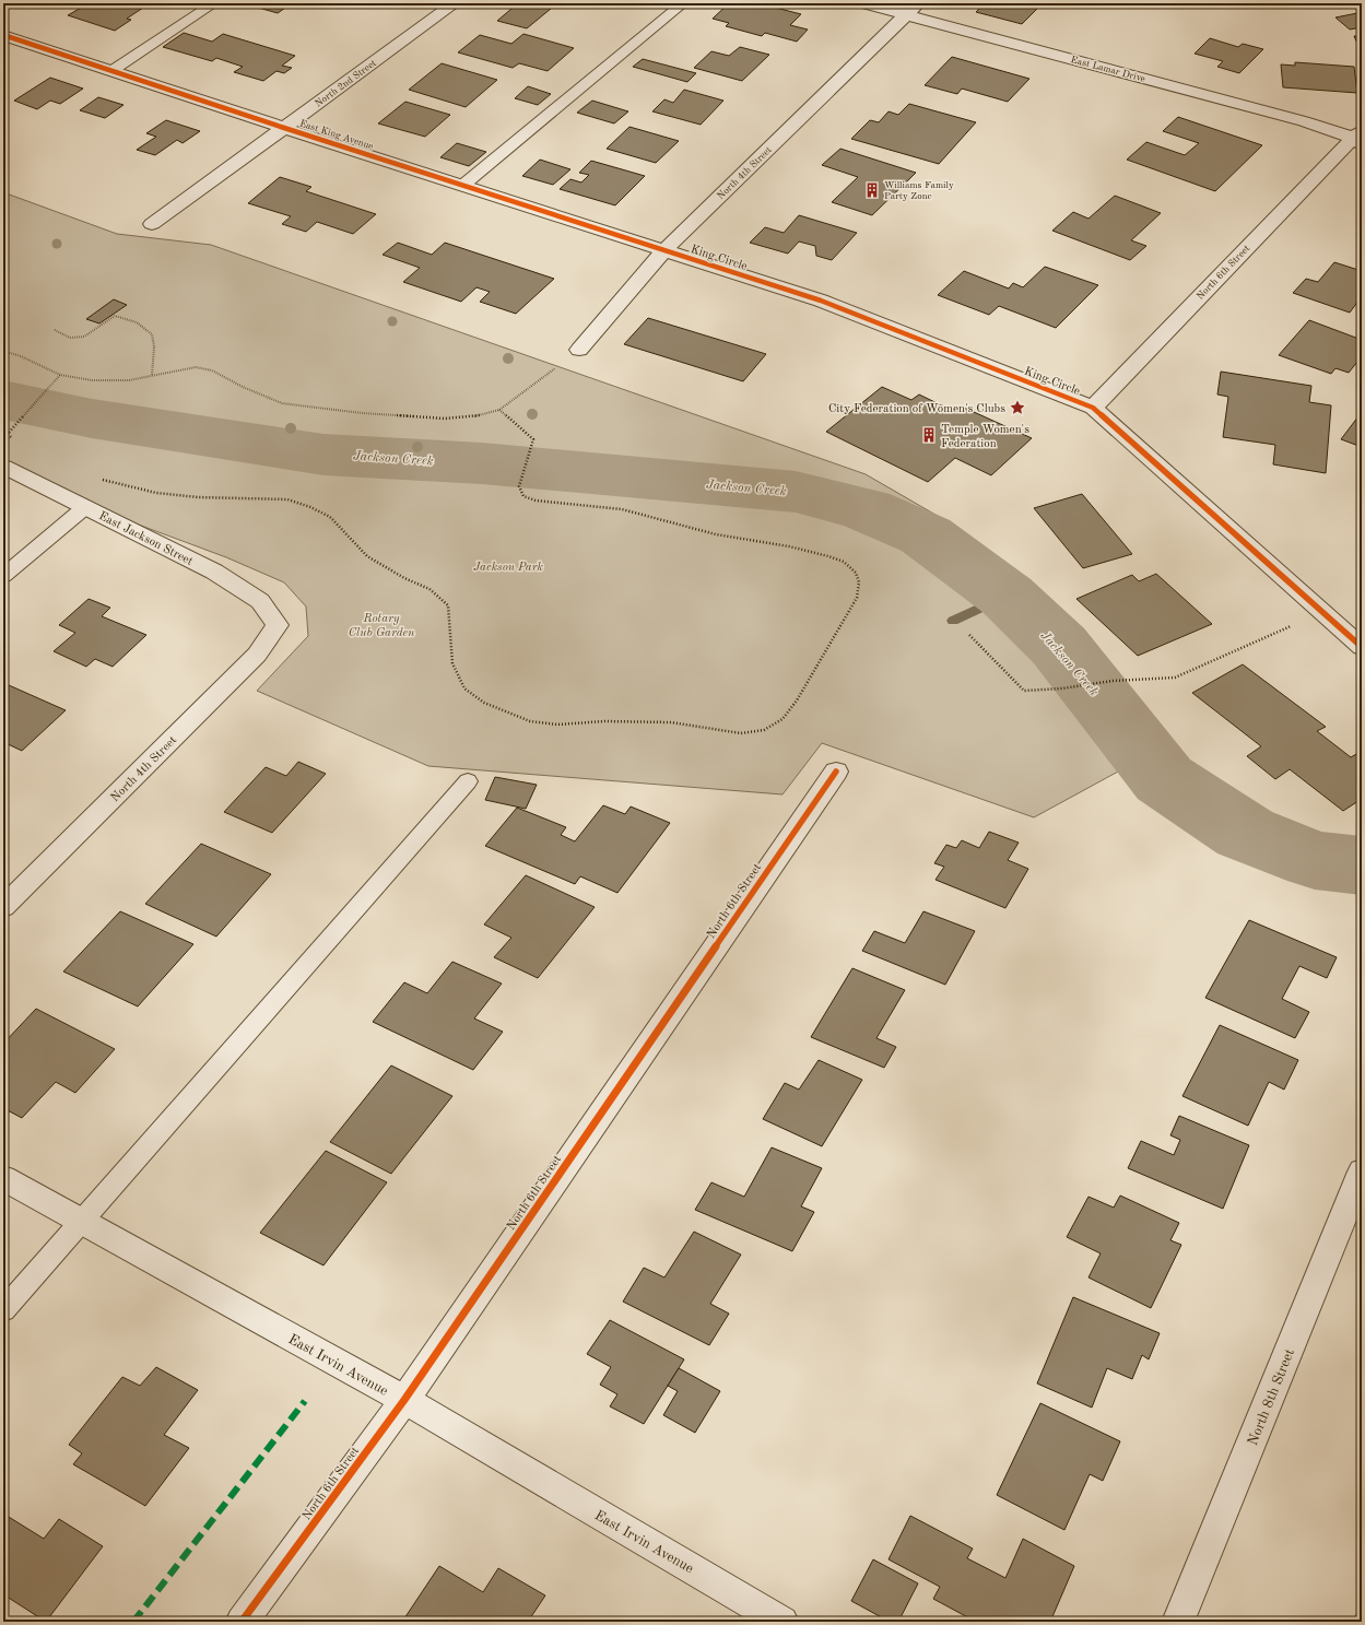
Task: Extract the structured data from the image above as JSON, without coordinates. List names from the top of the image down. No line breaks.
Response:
{"streets":{"street":["East Lamar Drive","North 2nd Street","East King Avenue","North 4th Street","King Circle","North 6th Street","East Jackson Street","East Irvin Avenue","North 8th Street"]},"crossings":[["East Lamar Drive","North 4th Street"],["East Lamar Drive","North 6th Street"],["North 2nd Street","East King Avenue"],["East King Avenue","North 4th Street"],["East King Avenue","King Circle"],["North 4th Street","King Circle"],["North 4th Street","East Jackson Street"],["King Circle","North 6th Street"],["North 6th Street","East Irvin Avenue"]],"water":["Jackson Creek"],"parks":["Jackson Park","Rotary Club Garden"],"places":{"building":["Williams Family Party Zone","Temple Women's Federation"],"place":["City Federation of Women's Clubs"]}}
